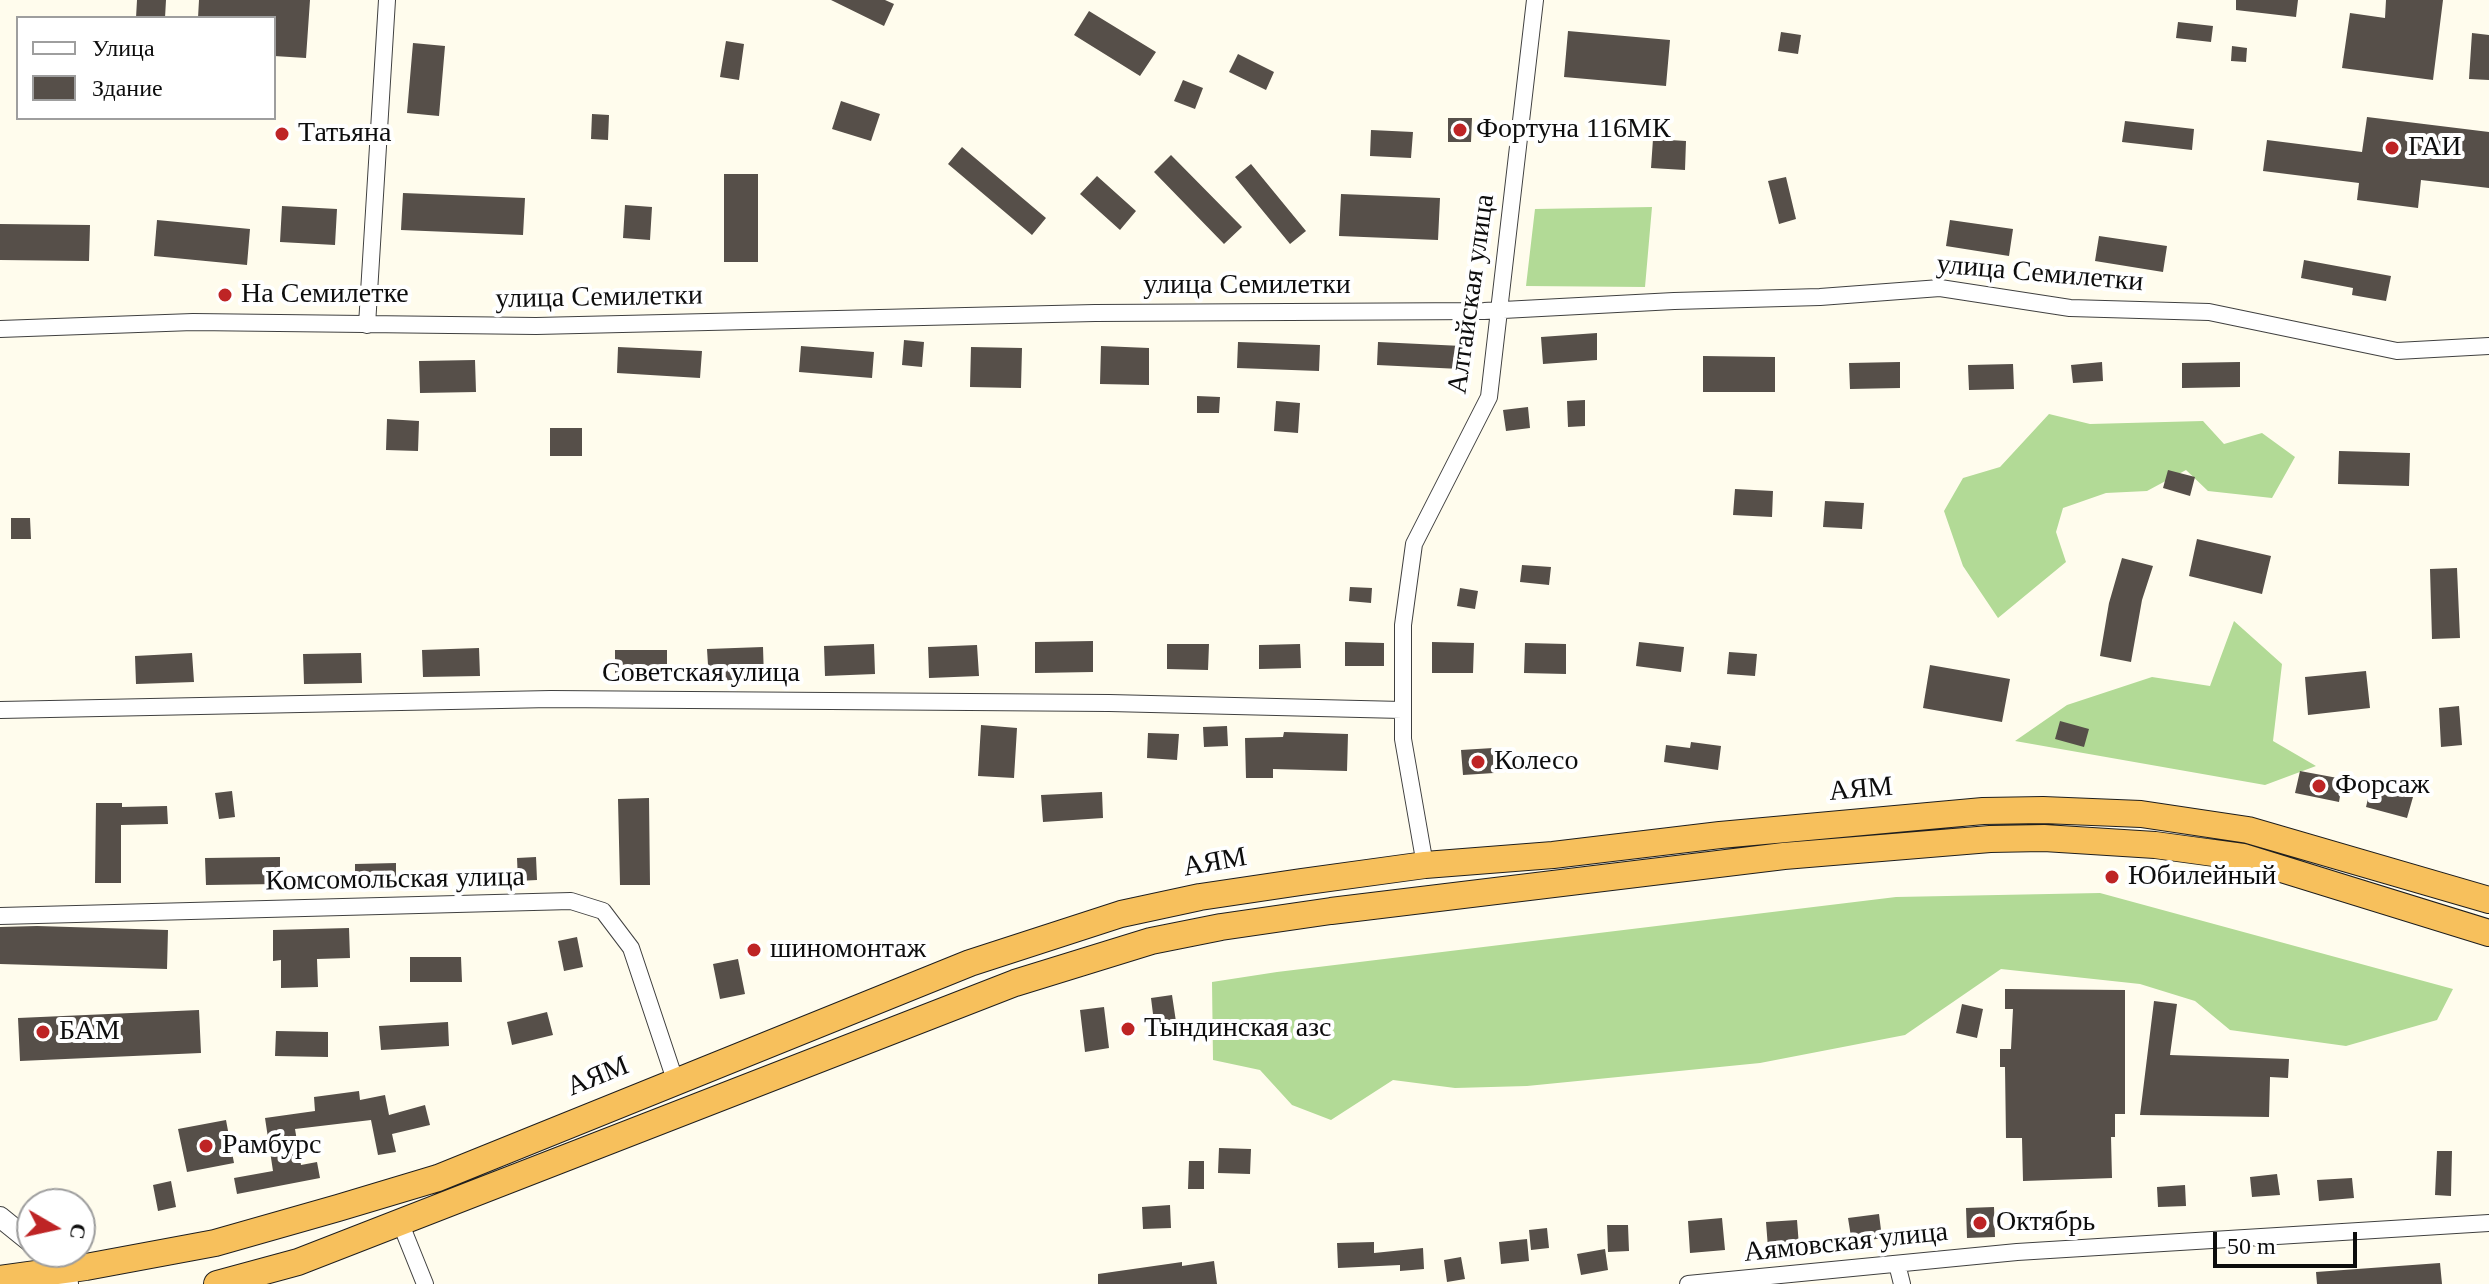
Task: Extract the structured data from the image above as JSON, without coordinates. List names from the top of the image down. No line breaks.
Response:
{"streets":{"highway":["АЯМ"],"street":["улица Семилетки","Алтайская улица","Советская улица","Комсомольская улица","Аямовская улица"]},"crossings":[["улица Семилетки","Алтайская улица"],["Алтайская улица","Советская улица"],["Алтайская улица","АЯМ"],["АЯМ","Комсомольская улица"]],"places":["Фортуна 116МК","Татьяна","ГАИ","На Семилетке","Колесо","Форсаж","Юбилейный","шиномонтаж","Тындинская азс","БАМ","Рамбурс","Октябрь"],"legend":["Улица","Здание"],"scale_bar":"50 m","north":"right"}
